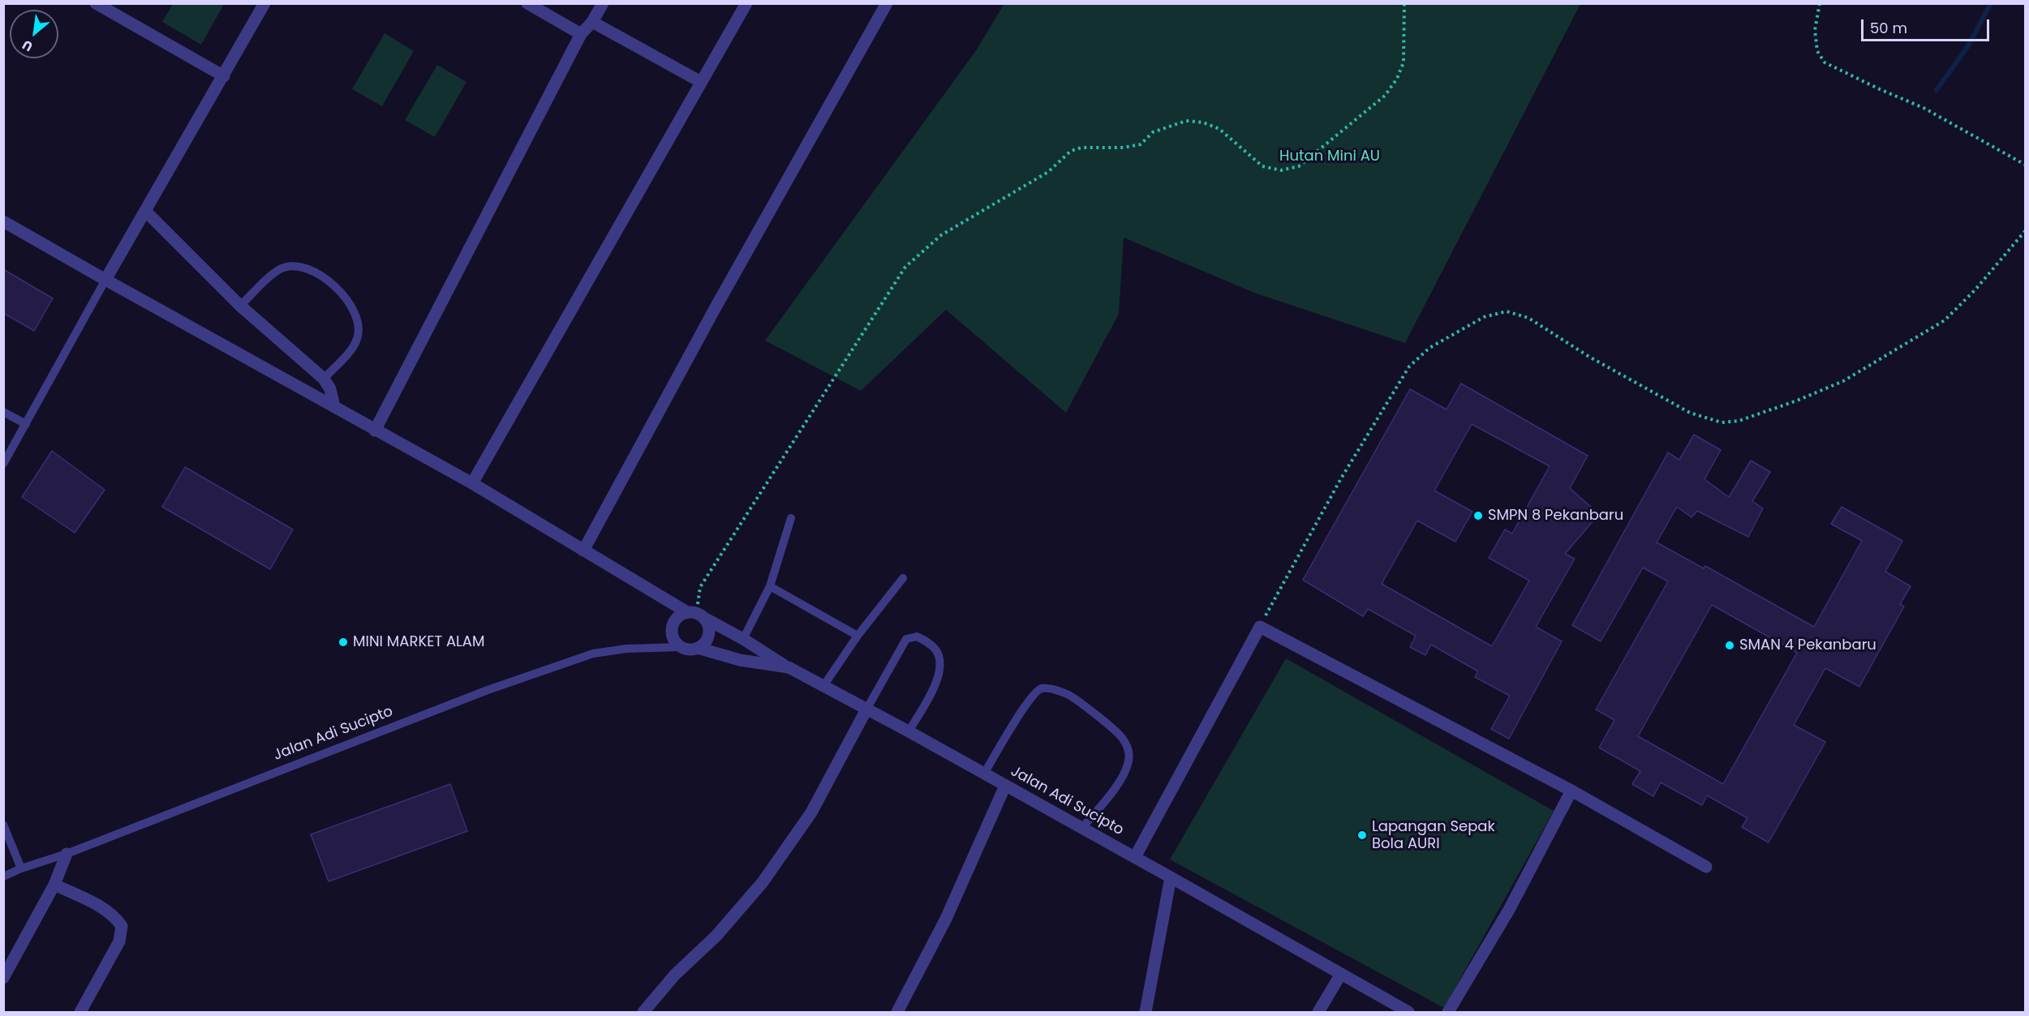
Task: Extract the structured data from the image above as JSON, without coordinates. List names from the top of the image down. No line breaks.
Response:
{"streets":{"street":["Jalan Adi Sucipto"]},"parks":["Hutan Mini AU"],"places":["SMPN 8 Pekanbaru","MINI MARKET ALAM","SMAN 4 Pekanbaru","Lapangan Sepak Bola AURI"],"scale_bar":"50 m","north":"bottom left"}
